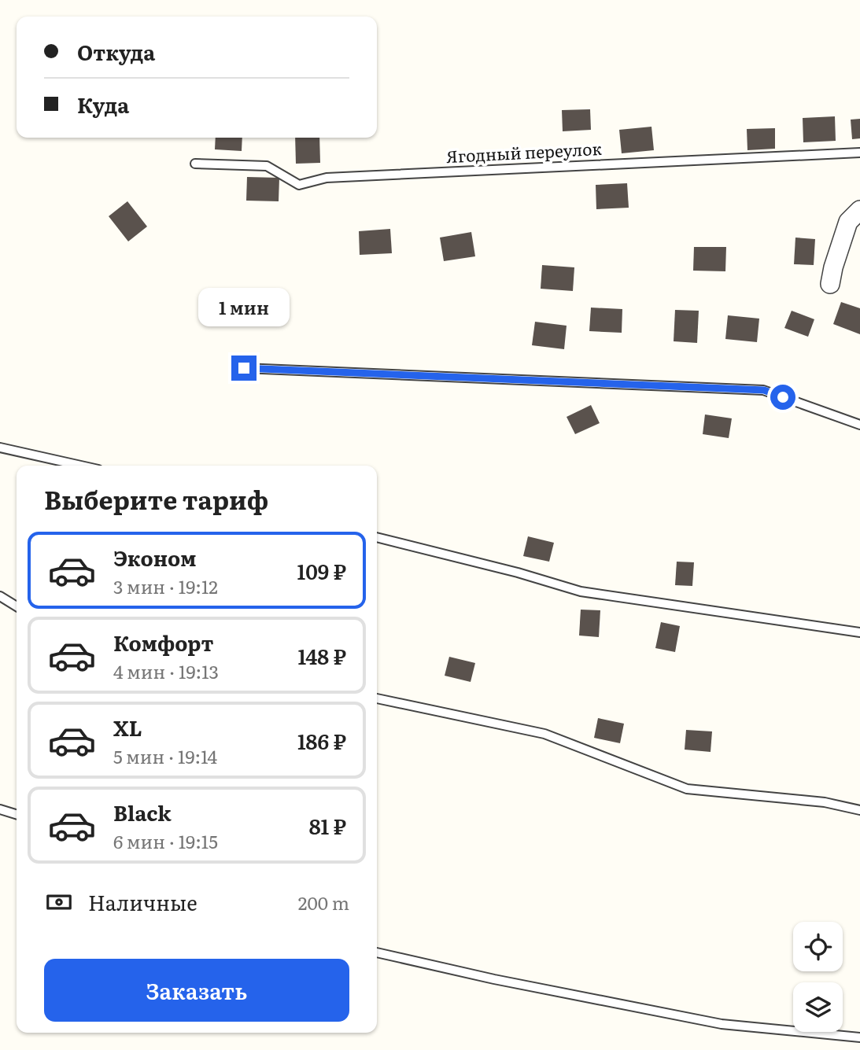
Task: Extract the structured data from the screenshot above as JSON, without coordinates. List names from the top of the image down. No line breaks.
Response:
{"streets":{"lane":["Ягодный переулок"]},"page":{"banner":["Откуда","Куда"],"bubble":"1 мин","heading":"Выберите тариф","list":[{"name":"Эконом","note":"3 мин · 19:12","value":"109 ₽"},{"name":"Комфорт","note":"4 мин · 19:13","value":"148 ₽"},{"name":"XL","note":"5 мин · 19:14","value":"186 ₽"},{"name":"Black","note":"6 мин · 19:15","value":"81 ₽"}],"pay":["Наличные","200 m"],"buttons":"Заказать"}}
